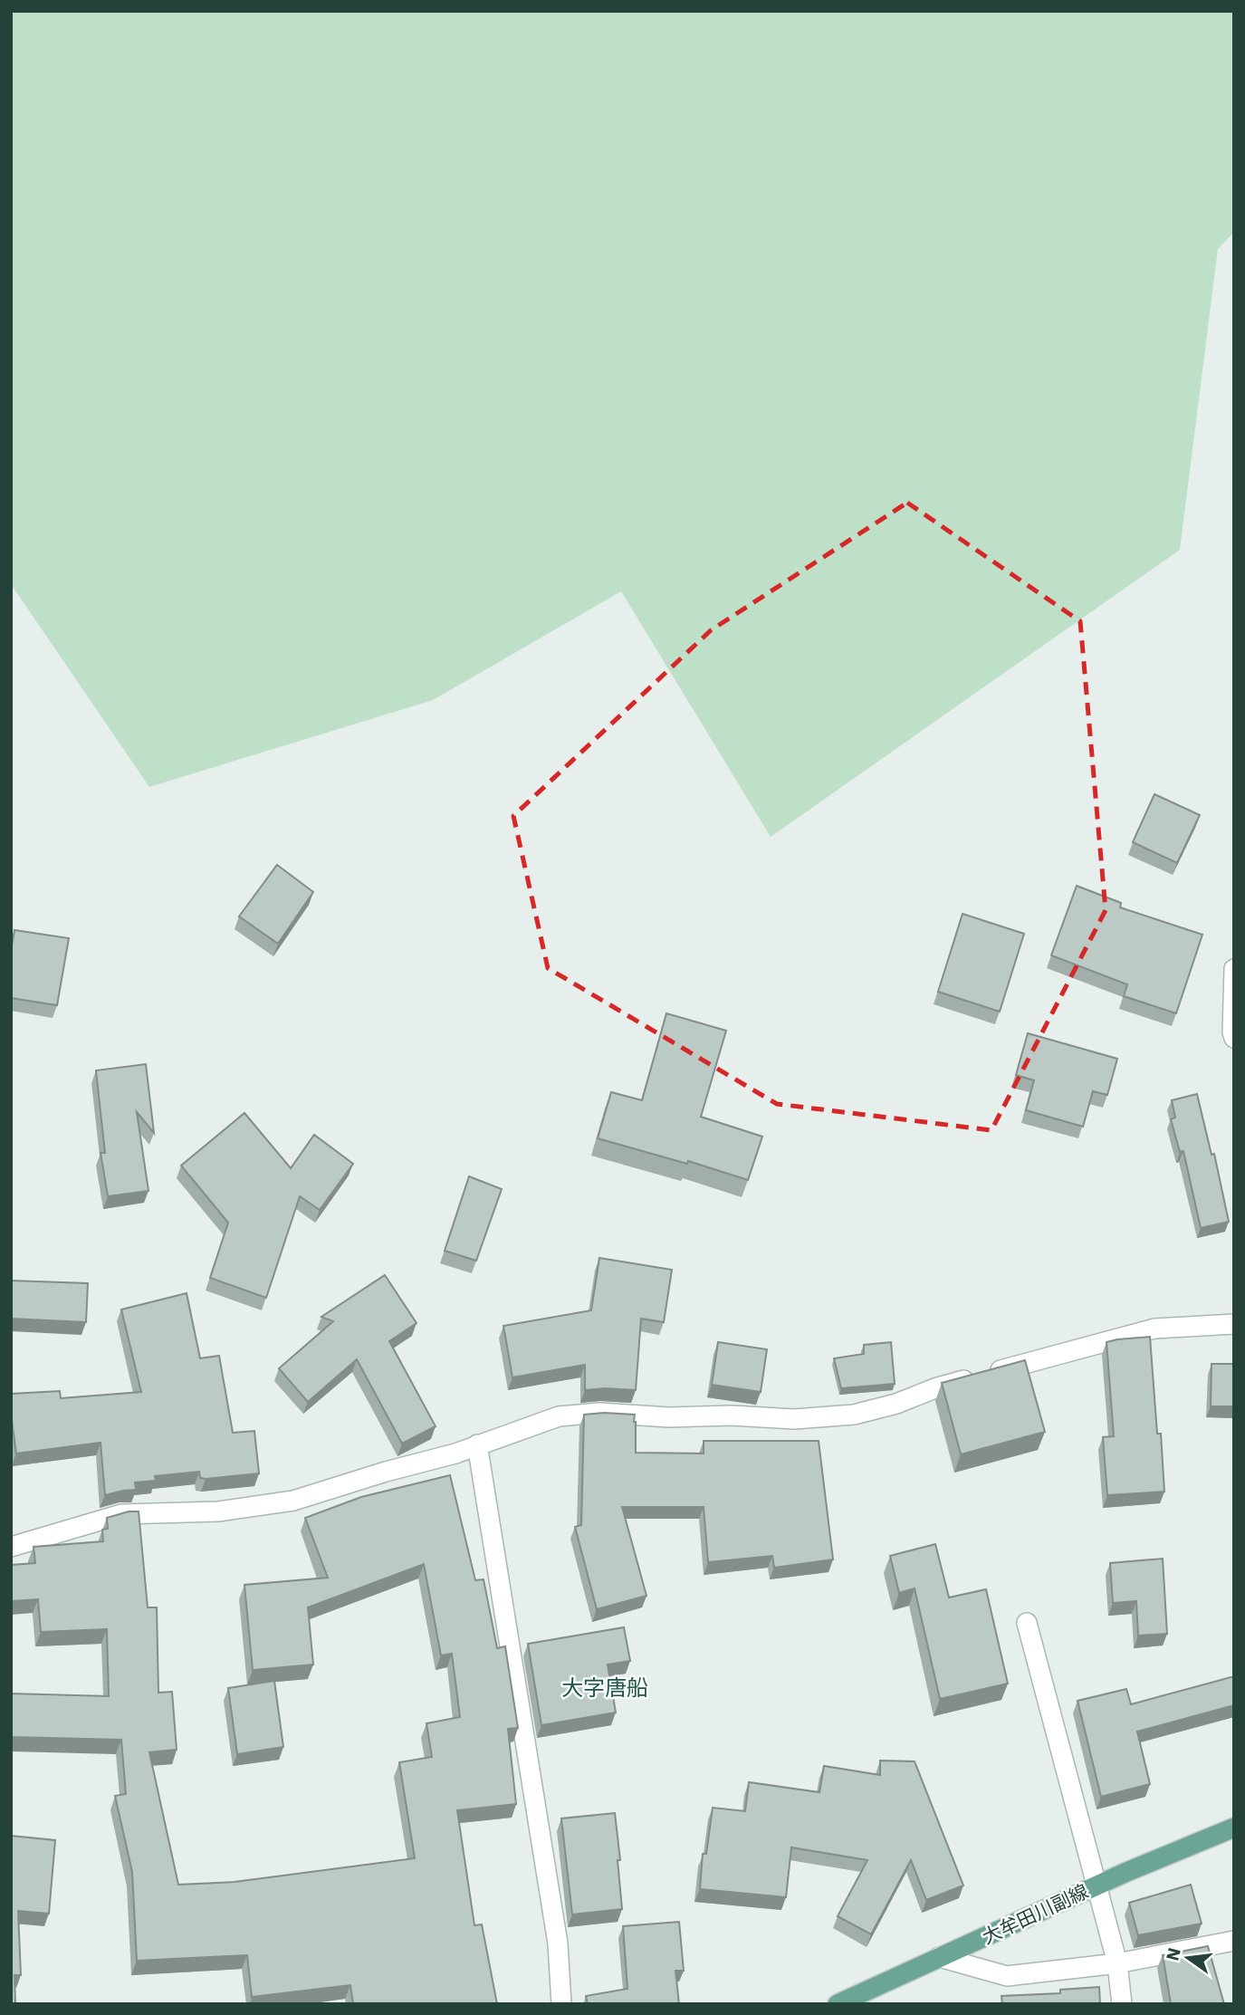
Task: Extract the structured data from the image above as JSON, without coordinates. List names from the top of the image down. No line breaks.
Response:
{"streets":{"main road":["大牟田川副線"]},"districts":["大字唐船"],"north":"left"}
